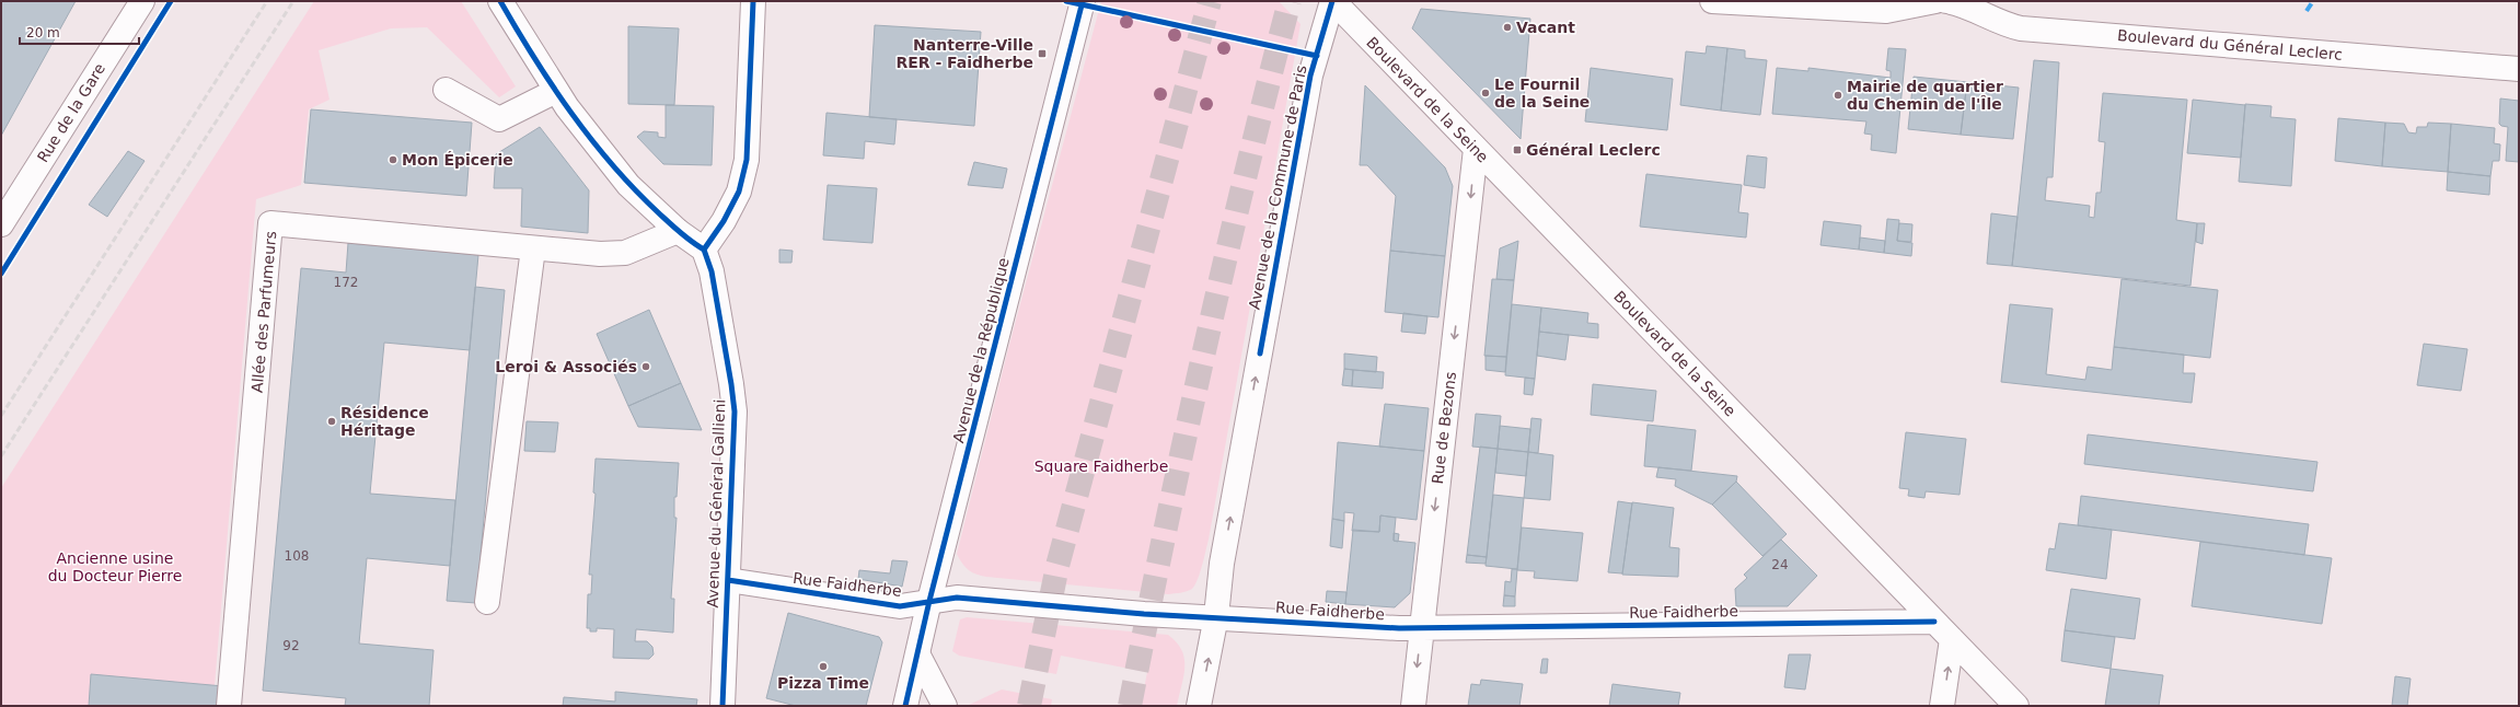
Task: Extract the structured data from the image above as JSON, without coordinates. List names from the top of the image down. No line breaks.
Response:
{"streets":{"street":["Boulevard du Général Leclerc","Boulevard de la Seine","Rue de la Gare","Avenue de la Commune de Paris","Allée des Parfumeurs","Avenue de la République","Rue de Bezons","Avenue du Général Gallieni","Rue Faidherbe"]},"crossings":[["Boulevard de la Seine","Avenue de la Commune de Paris"],["Boulevard de la Seine","Rue de Bezons"],["Boulevard de la Seine","Rue Faidherbe"],["Avenue de la Commune de Paris","Rue Faidherbe"],["Avenue de la République","Rue Faidherbe"],["Rue de Bezons","Rue Faidherbe"],["Avenue du Général Gallieni","Rue Faidherbe"]],"one_way":["Avenue de la Commune de Paris","Rue de Bezons"],"parks":["Square Faidherbe","Ancienne usine du Docteur Pierre"],"places":{"other":["Vacant","Le Fournil de la Seine","Mairie de quartier du Chemin de l'Île","Mon Épicerie","Leroi & Associés","Résidence Héritage","Pizza Time"],"transit":["Nanterre-Ville RER - Faidherbe","Général Leclerc"]},"house_numbers":["172","108","24","92"],"scale_bar":"20 m"}
